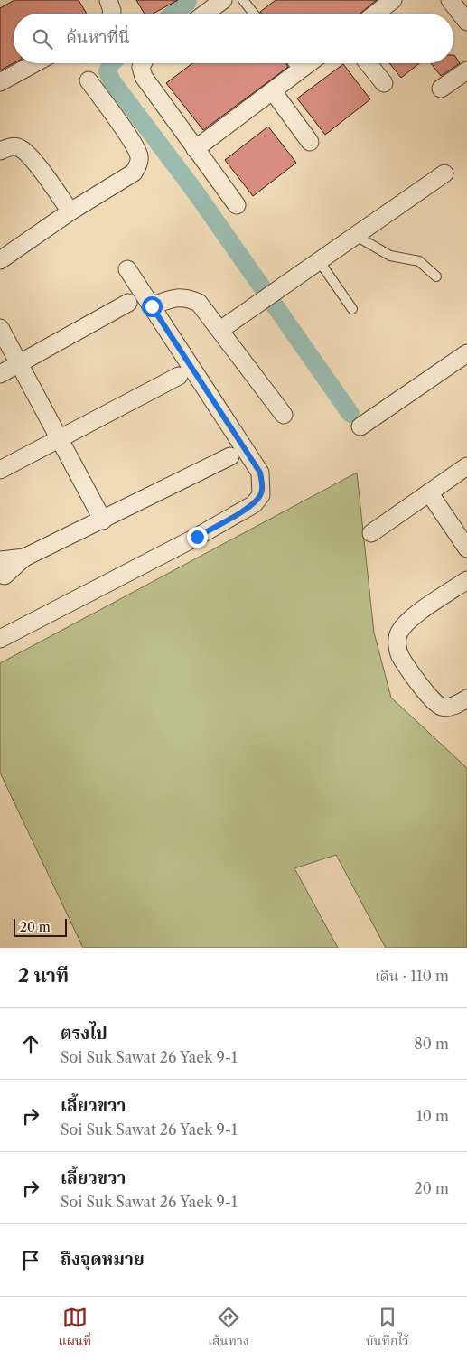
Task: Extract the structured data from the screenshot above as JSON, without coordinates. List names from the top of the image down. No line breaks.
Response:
{"scale_bar":"20 m","page":{"search":"ค้นหาที่นี่","scale":"20 m","heading":["2 นาที","เดิน · 110 m"],"list":[["ตรงไป","Soi Suk Sawat 26 Yaek 9-1","80 m"],["เลี้ยวขวา","Soi Suk Sawat 26 Yaek 9-1","10 m"],["เลี้ยวขวา","Soi Suk Sawat 26 Yaek 9-1","20 m"],"ถึงจุดหมาย"],"nav":["แผนที่","เส้นทาง","บันทึกไว้"]}}
